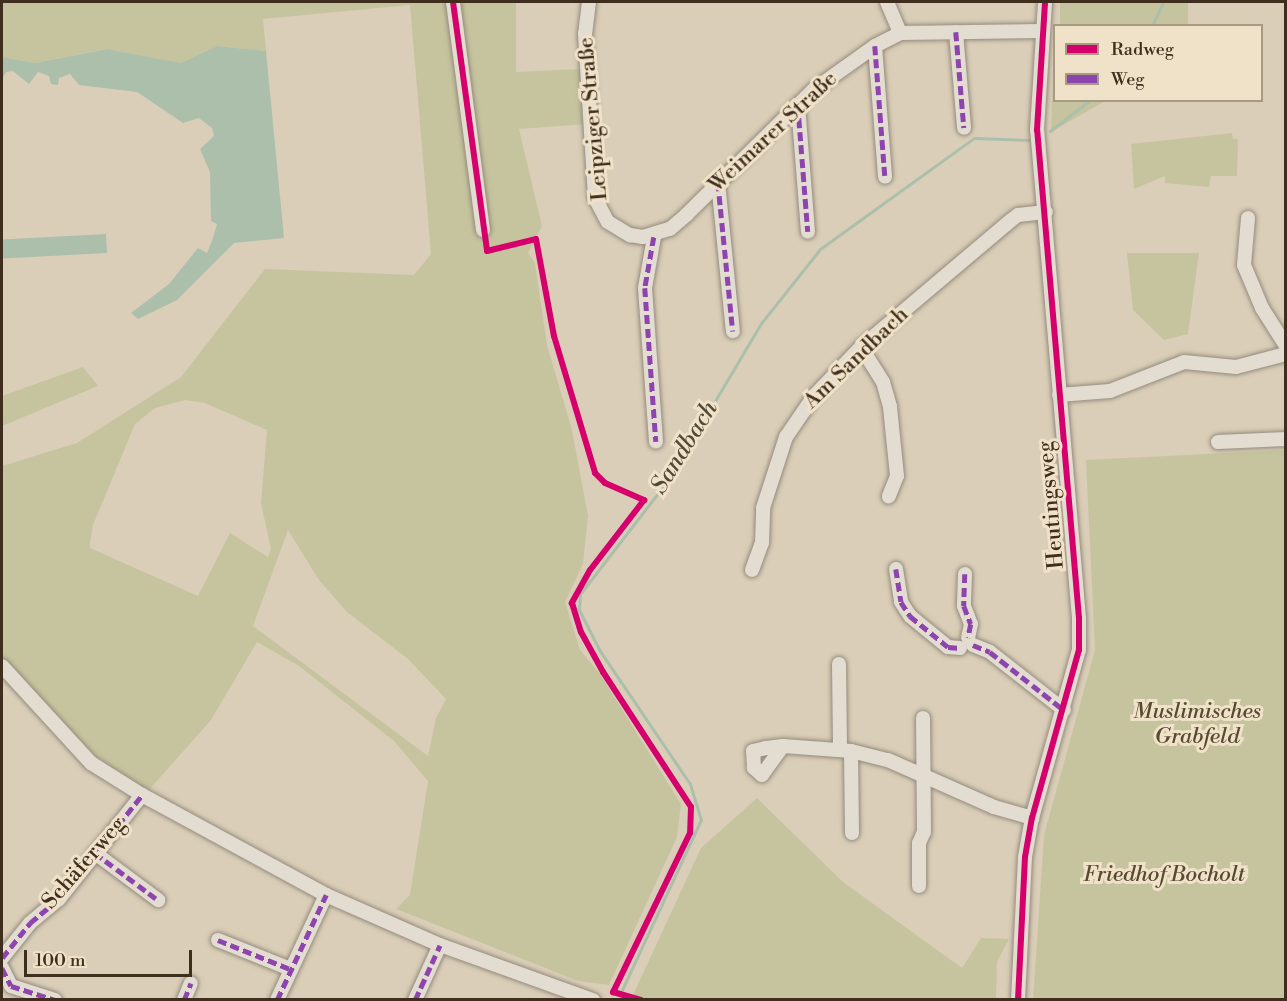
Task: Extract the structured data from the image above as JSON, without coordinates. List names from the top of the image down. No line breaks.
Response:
{"streets":{"street":["Leipziger Straße","Weimarer Straße","Am Sandbach","Heutingsweg","Schäferweg"]},"crossings":[["Leipziger Straße","Weimarer Straße"],["Weimarer Straße","Heutingsweg"],["Am Sandbach","Heutingsweg"]],"water":["Sandbach"],"parks":["Muslimisches Grabfeld","Friedhof Bocholt"],"legend":["Radweg","Weg"],"scale_bar":"100 m"}
